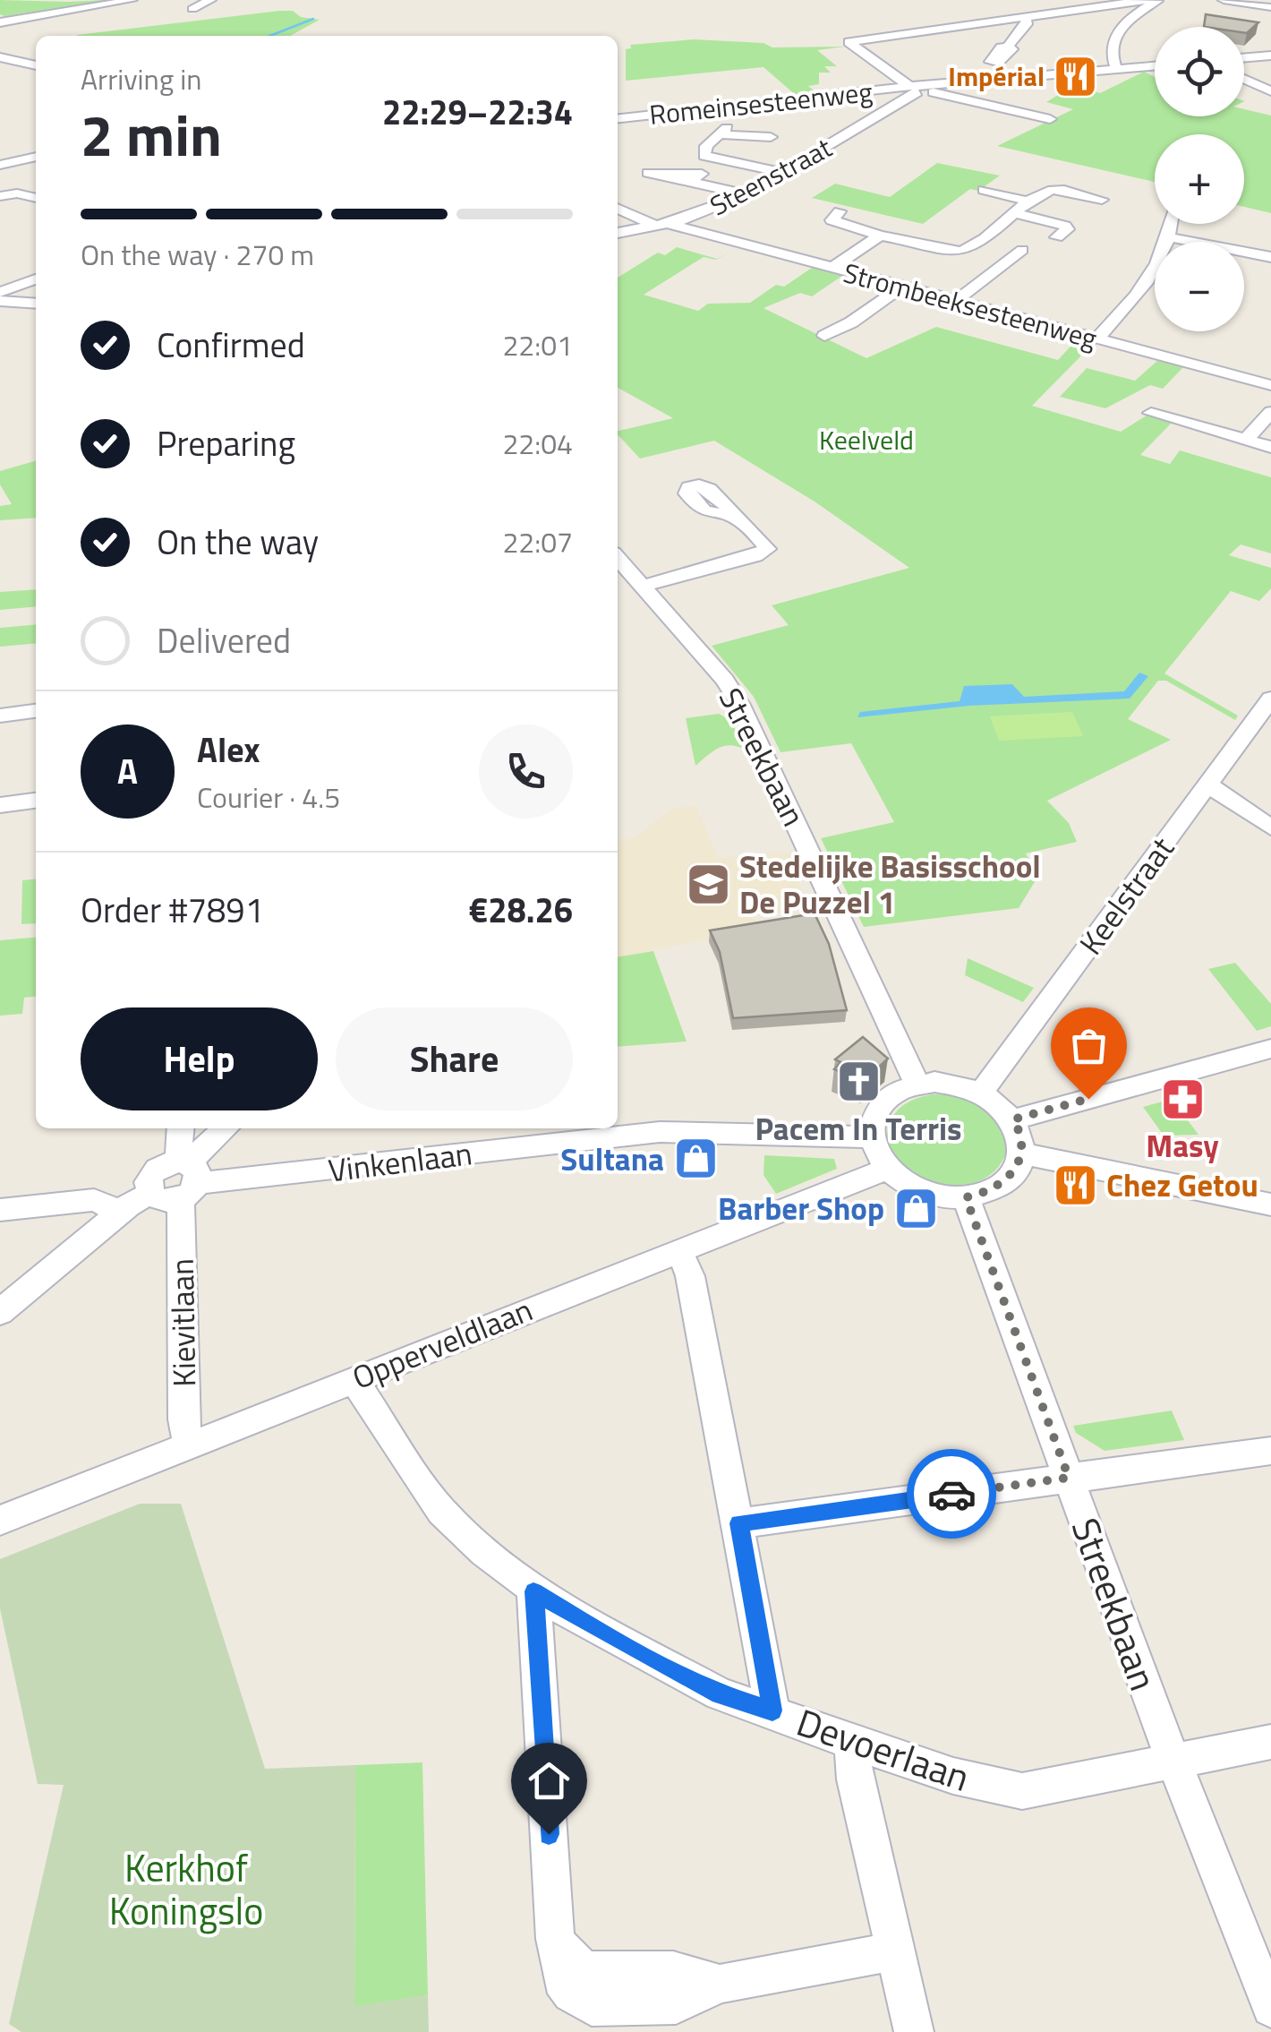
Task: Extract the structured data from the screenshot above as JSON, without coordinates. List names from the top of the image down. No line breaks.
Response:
{"streets":{"street":["Romeinsesteenweg","Steenstraat","Strombeeksesteenweg","Streekbaan","Keelstraat","Vinkenlaan","Kievitlaan","Opperveldlaan","Devoerlaan"]},"crossings":[["Romeinsesteenweg","Steenstraat"],["Steenstraat","Strombeeksesteenweg"],["Streekbaan","Keelstraat"],["Streekbaan","Vinkenlaan"],["Streekbaan","Opperveldlaan"],["Streekbaan","Devoerlaan"],["Keelstraat","Vinkenlaan"],["Keelstraat","Opperveldlaan"],["Vinkenlaan","Kievitlaan"],["Vinkenlaan","Opperveldlaan"],["Kievitlaan","Opperveldlaan"],["Opperveldlaan","Devoerlaan"]],"parks":["Keelveld","Kerkhof Koningslo"],"places":{"restaurant":["Impérial","Chez Getou"],"school or university":["Stedelijke Basisschool De Puzzel 1"],"church":["Pacem In Terris"],"pharmacy":["Masy"],"shop":["Sultana","Barber Shop"]},"page":{"map_buttons":["+","−"],"heading":["2 min","Arriving in","22:29–22:34"],"panel":["Alex","Courier · 4.5","Order #7891","€28.26"],"bar":"On the way · 270 m","list":[["Confirmed","22:01"],["Preparing","22:04"],["On the way","22:07"],"Delivered"],"round":"A","buttons":["Help","Share"]}}
